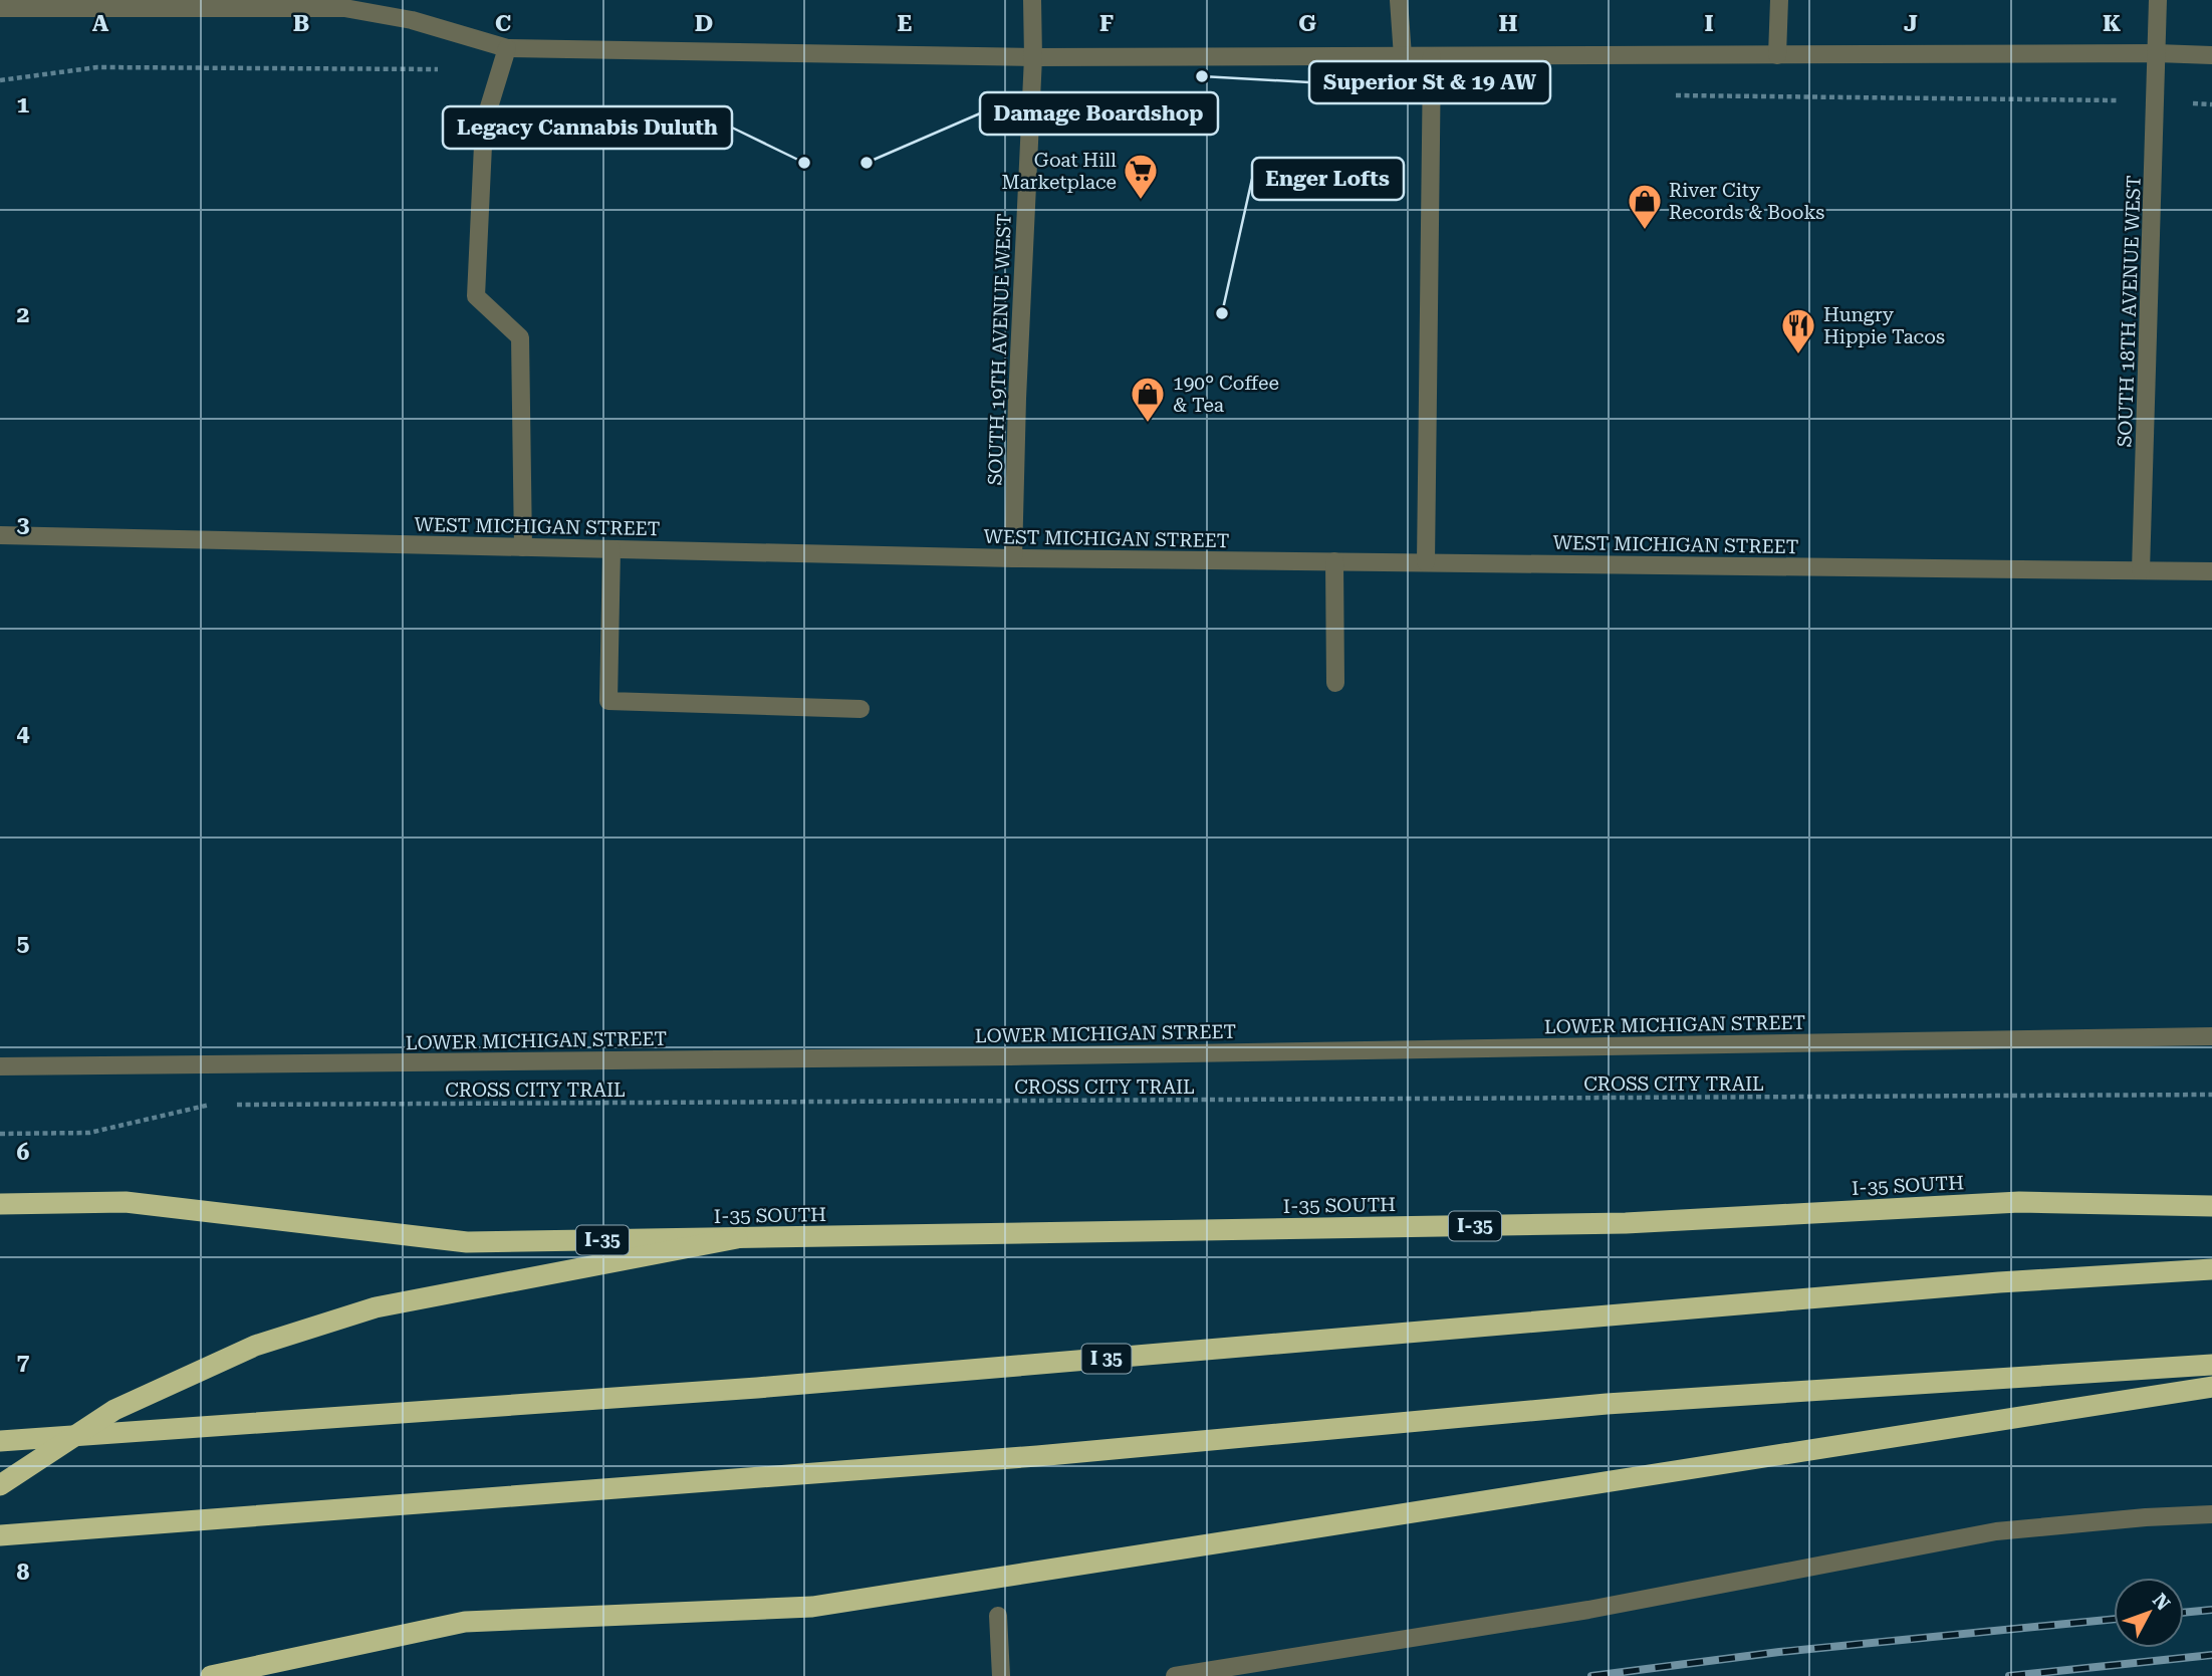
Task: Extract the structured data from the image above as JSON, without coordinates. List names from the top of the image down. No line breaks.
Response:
{"streets":{"highway":["I-35 SOUTH","I-35","I 35"],"street":["SOUTH 18TH AVENUE WEST","SOUTH 19TH AVENUE WEST","WEST MICHIGAN STREET","LOWER MICHIGAN STREET"],"path":["CROSS CITY TRAIL"]},"crossings":[["SOUTH 18TH AVENUE WEST","WEST MICHIGAN STREET"],["SOUTH 19TH AVENUE WEST","WEST MICHIGAN STREET"]],"places":{"other":["Superior St & 19 AW","Legacy Cannabis Duluth","Damage Boardshop","Enger Lofts"],"supermarket":["Goat Hill Marketplace"],"shop":["River City Records & Books","190° Coffee & Tea"],"restaurant":["Hungry Hippie Tacos"]},"north":"top right","grid":{"columns":["A","B","C","D","E","F","G","H","I","J","K"],"rows":["1","2","3","4","5","6","7","8"]}}
